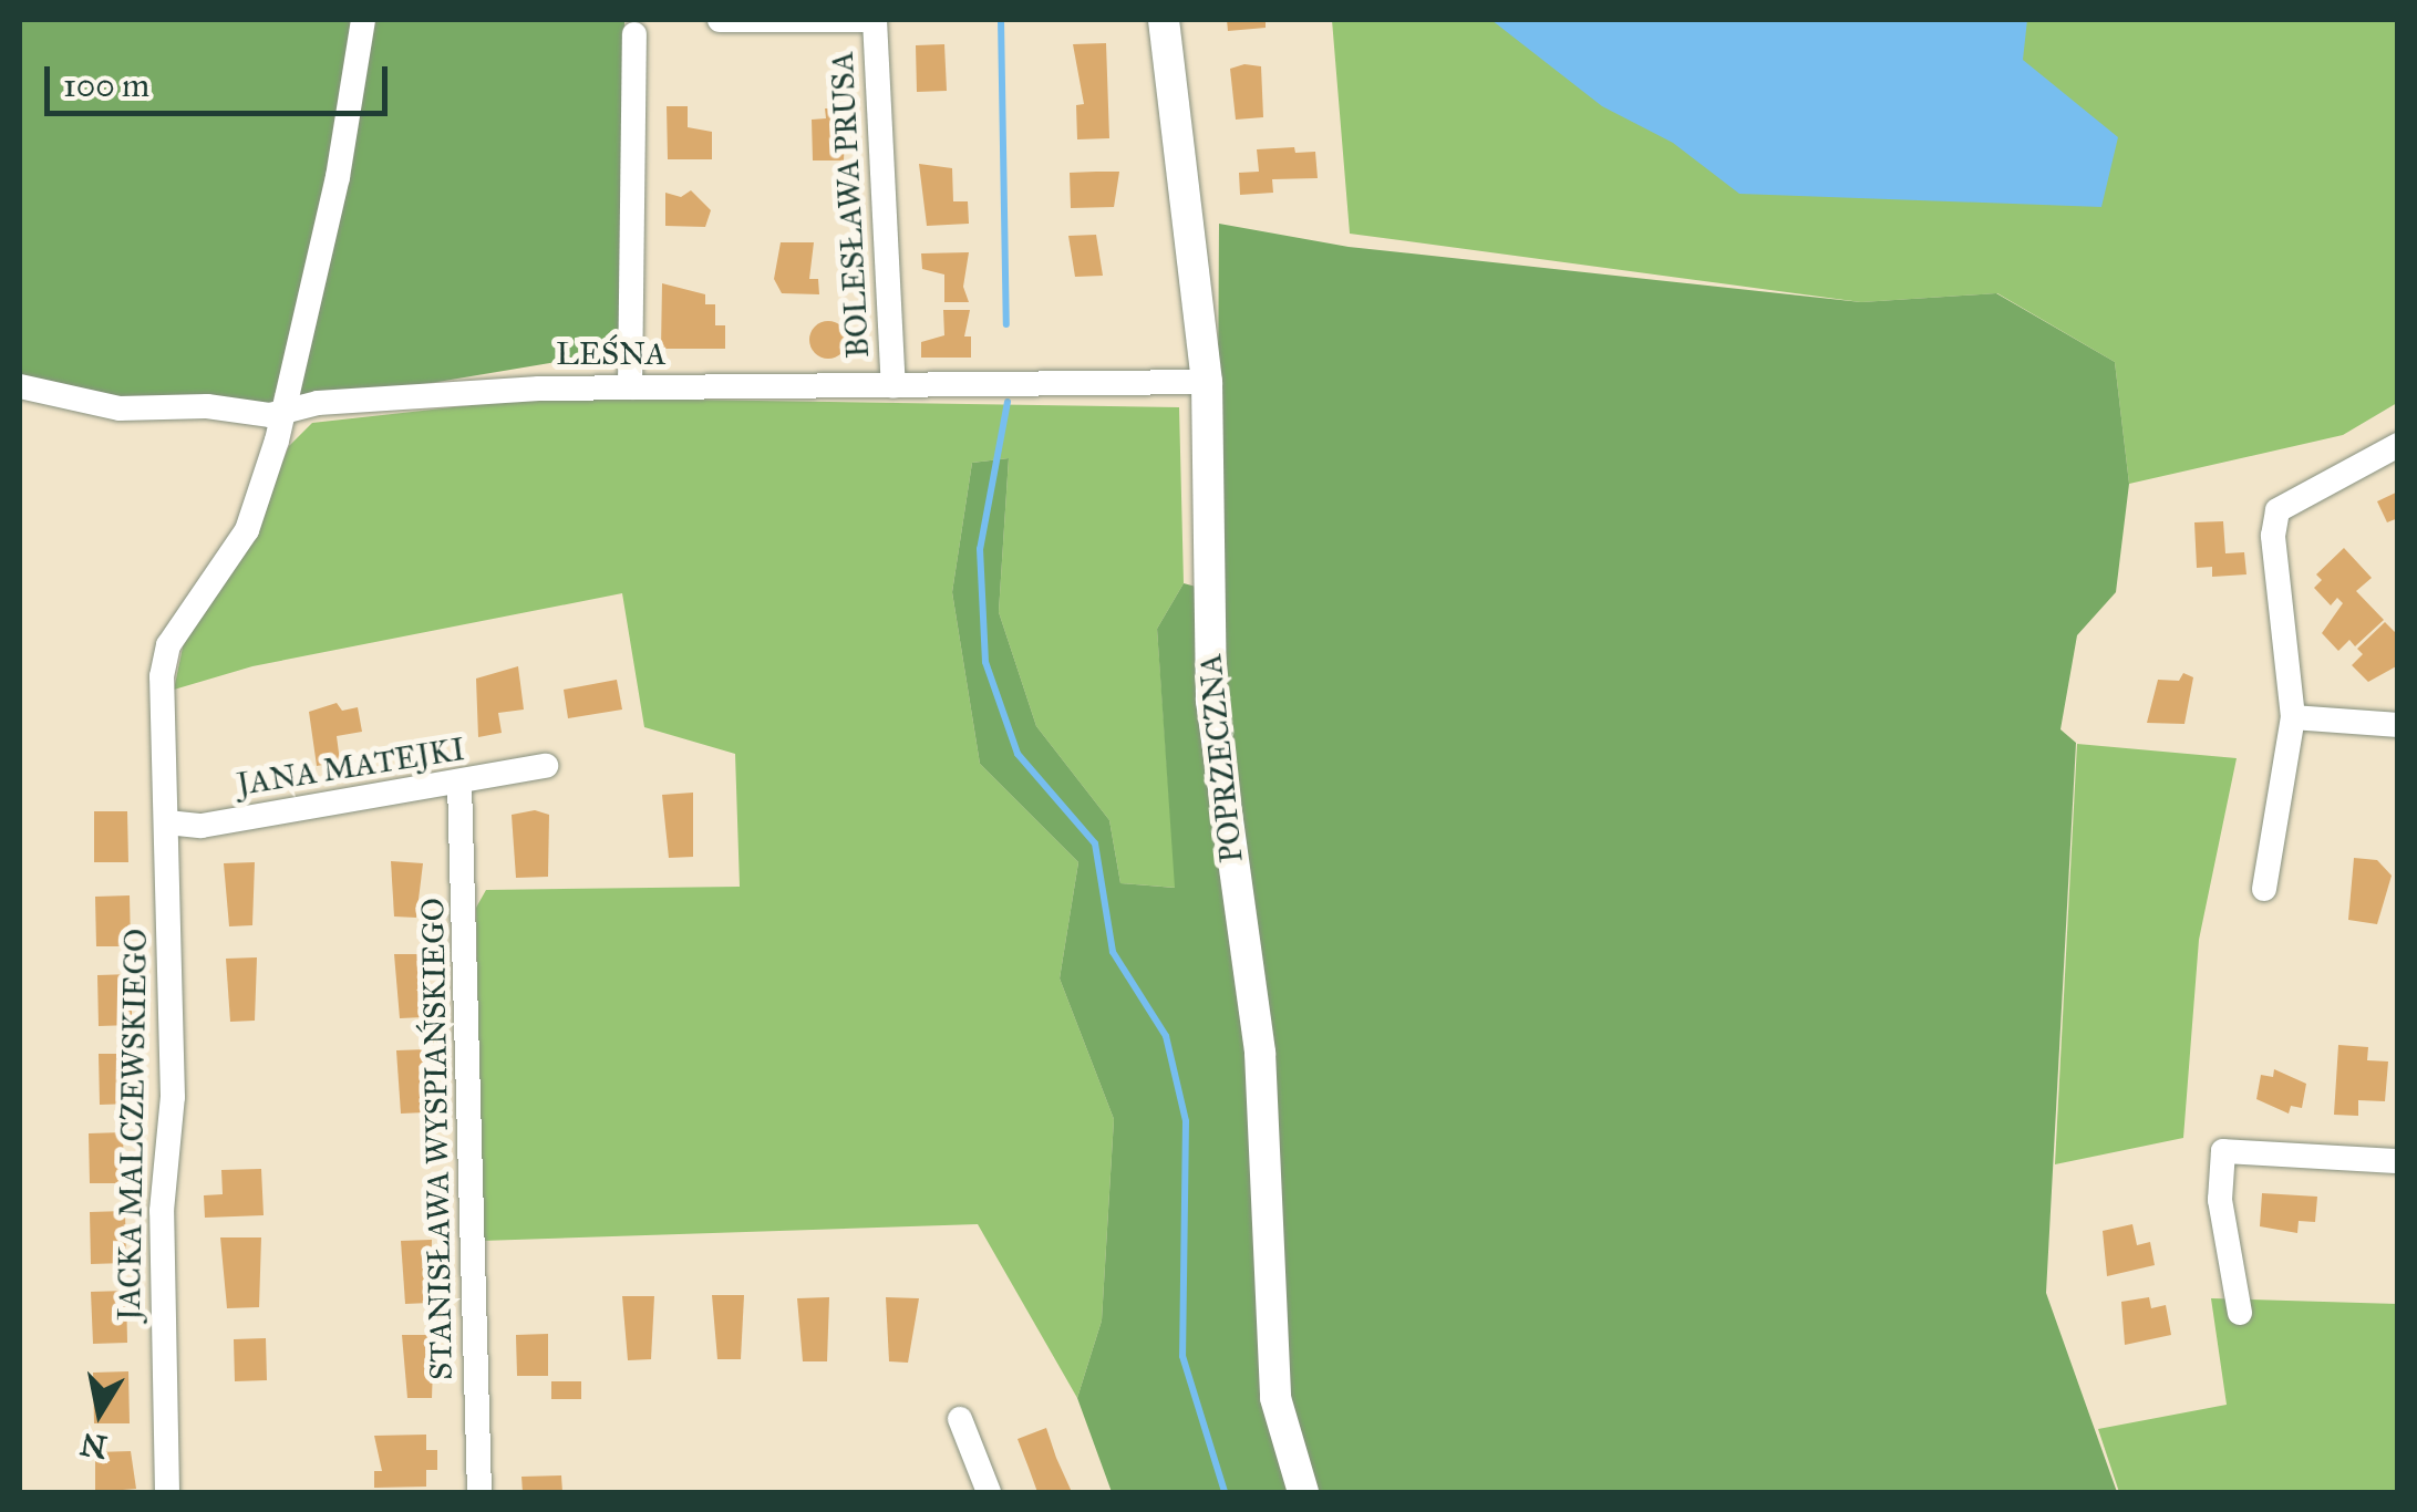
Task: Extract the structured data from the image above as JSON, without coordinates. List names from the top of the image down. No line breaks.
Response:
{"streets":{"street":["BOLESŁAWA PRUSA","LEŚNA","POPRZECZNA","JANA MATEJKI","JACKA MALCZEWSKIEGO","STANISŁAWA WYSPIAŃSKIEGO"]},"crossings":[["BOLESŁAWA PRUSA","LEŚNA"],["LEŚNA","POPRZECZNA"],["LEŚNA","JACKA MALCZEWSKIEGO"],["JANA MATEJKI","JACKA MALCZEWSKIEGO"],["JANA MATEJKI","STANISŁAWA WYSPIAŃSKIEGO"]],"scale_bar":"100 m","north":"bottom"}
